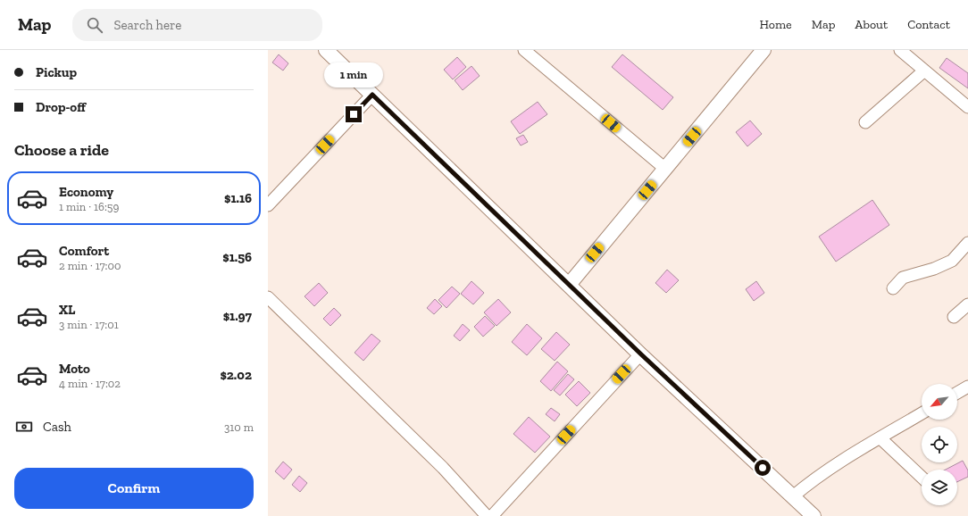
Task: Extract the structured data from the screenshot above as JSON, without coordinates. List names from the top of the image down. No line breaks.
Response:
{"north":"bottom left","page":{"header":"Map","search":"Search here","nav":["Home","Map","About","Contact"],"banner":["Pickup","Drop-off"],"bubble":"1 min","heading":"Choose a ride","list":[{"name":"Economy","note":"1 min · 16:59","value":"$1.16"},{"name":"Comfort","note":"2 min · 17:00","value":"$1.56"},{"name":"XL","note":"3 min · 17:01","value":"$1.97"},{"name":"Moto","note":"4 min · 17:02","value":"$2.02"}],"pay":["Cash","310 m"],"buttons":"Confirm"}}
